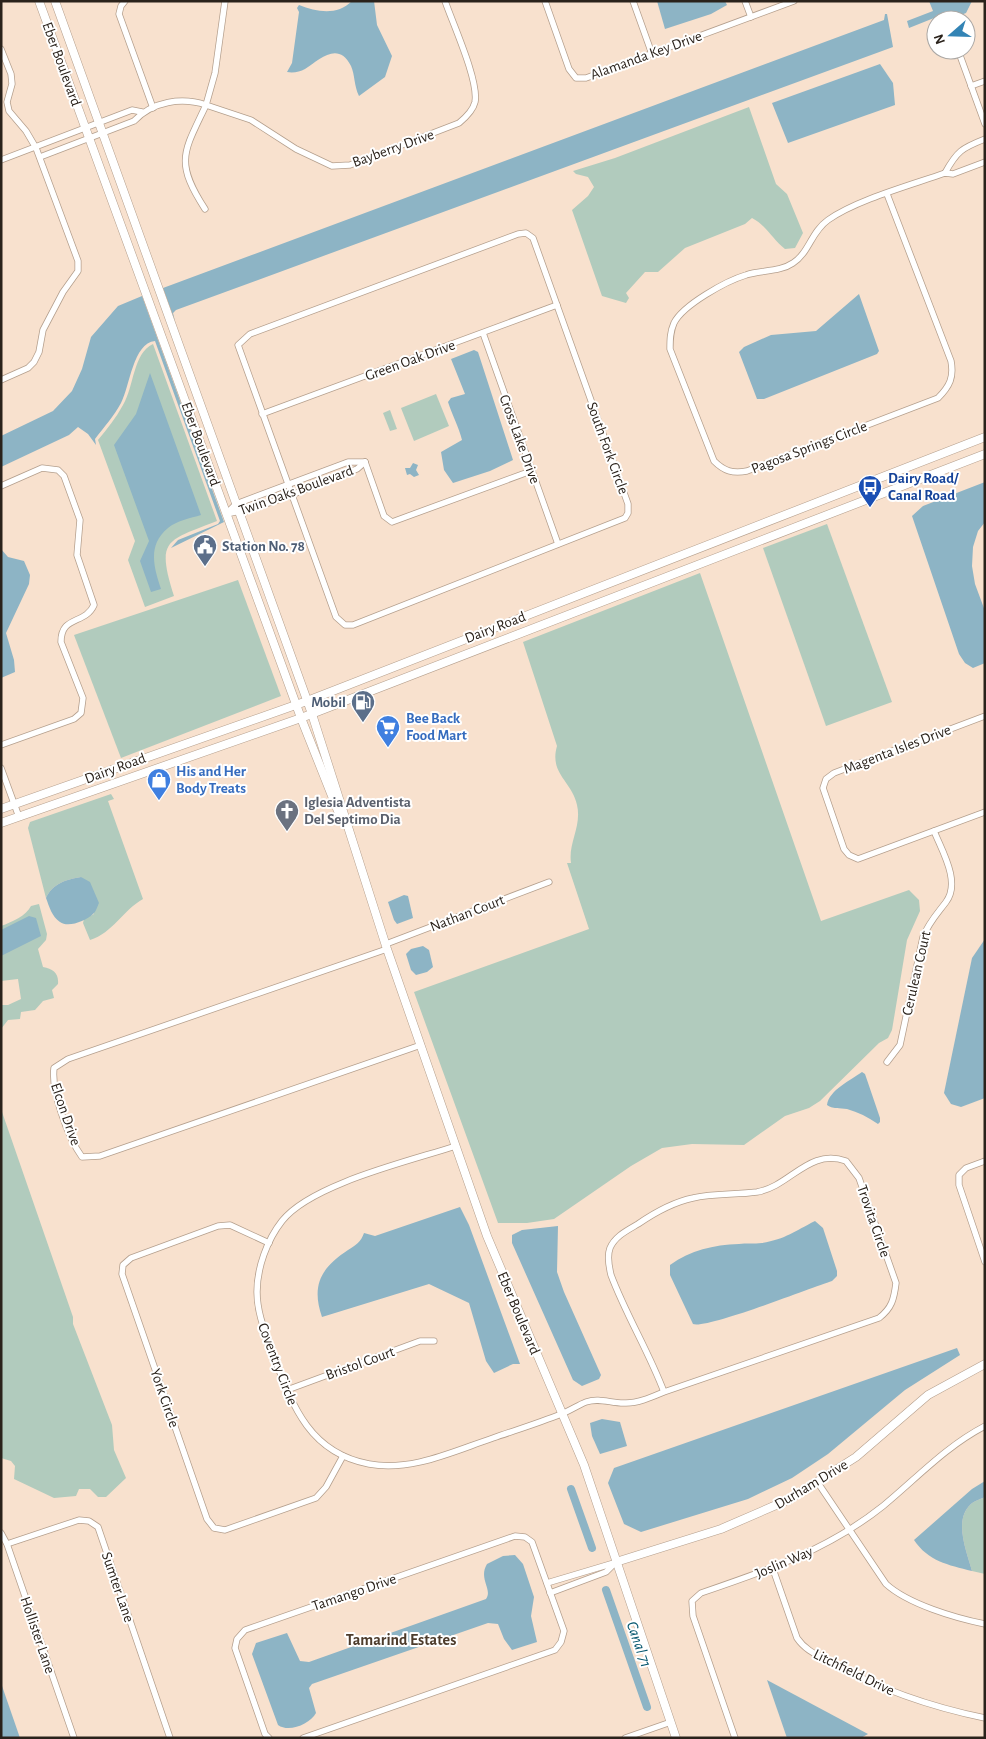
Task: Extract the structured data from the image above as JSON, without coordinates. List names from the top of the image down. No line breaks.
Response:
{"streets":{"street":["Alamanda Key Drive","Eber Boulevard","Bayberry Drive","Green Oak Drive","Cross Lake Drive","Pagosa Springs Circle","South Fork Circle","Twin Oaks Boulevard","Dairy Road","Magenta Isles Drive","Nathan Court","Cerulean Court","Elcon Drive","Trovita Circle","Bristol Court","Coventry Circle","York Circle","Durham Drive","Joslin Way","Sumter Lane","Tamango Drive","Hollister Lane","Litchfield Drive"]},"crossings":[["Eber Boulevard","Bayberry Drive"],["Eber Boulevard","Twin Oaks Boulevard"],["Eber Boulevard","Dairy Road"],["Eber Boulevard","Nathan Court"],["Eber Boulevard","Elcon Drive"],["Eber Boulevard","Trovita Circle"],["Eber Boulevard","Coventry Circle"],["Eber Boulevard","Durham Drive"],["Green Oak Drive","Cross Lake Drive"],["Green Oak Drive","South Fork Circle"],["Cross Lake Drive","South Fork Circle"],["Cross Lake Drive","Twin Oaks Boulevard"],["South Fork Circle","Twin Oaks Boulevard"],["Magenta Isles Drive","Cerulean Court"],["Nathan Court","Elcon Drive"],["Trovita Circle","Coventry Circle"],["Bristol Court","Coventry Circle"],["Coventry Circle","York Circle"],["Joslin Way","Litchfield Drive"],["Sumter Lane","Hollister Lane"]],"districts":["Tamarind Estates"],"water":["Canal 71"],"places":{"bus stop":["Dairy Road/ Canal Road"],"public building":["Station No. 78"],"fuel station":["Mobil"],"supermarket":["Bee Back Food Mart"],"shop":["His and Her Body Treats"],"church":["Iglesia Adventista Del Septimo Dia"]},"north":"left"}
